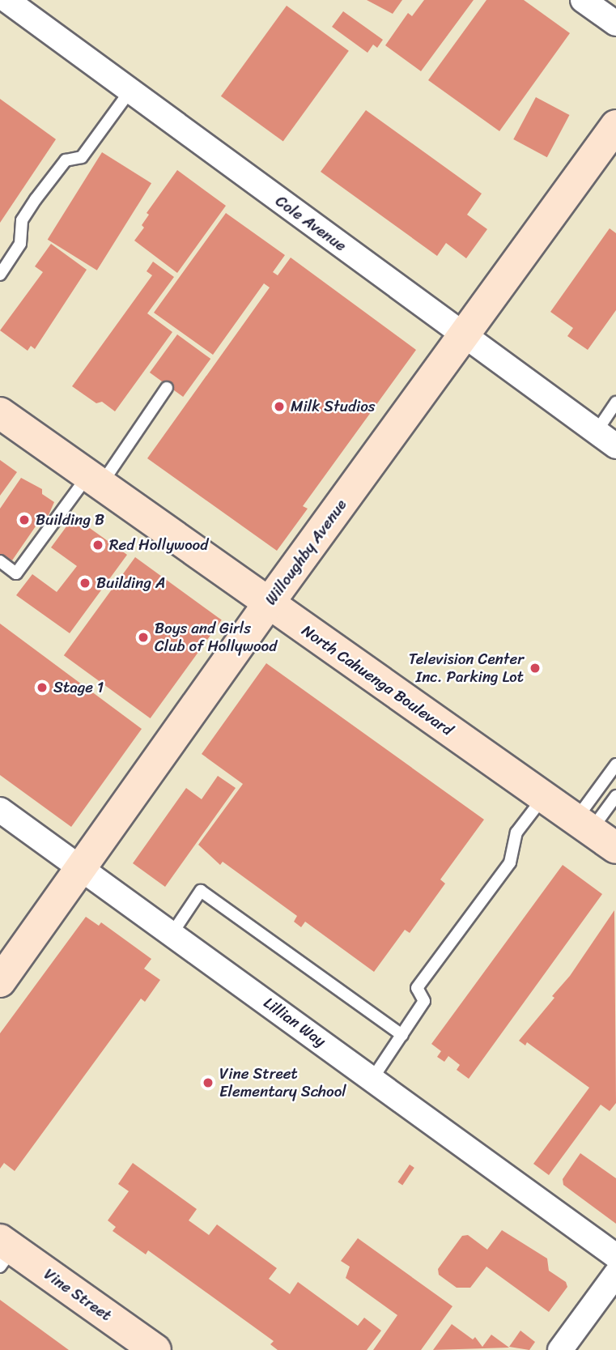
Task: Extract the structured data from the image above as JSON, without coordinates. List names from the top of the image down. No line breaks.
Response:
{"streets":{"street":["Cole Avenue","Willoughby Avenue","North Cahuenga Boulevard","Lillian Way","Vine Street"]},"crossings":[["Cole Avenue","Willoughby Avenue"],["Willoughby Avenue","North Cahuenga Boulevard"],["Willoughby Avenue","Lillian Way"]],"places":["Milk Studios","Building B","Red Hollywood","Building A","Boys and Girls Club of Hollywood","Television Center Inc. Parking Lot","Stage 1","Vine Street Elementary School"]}
